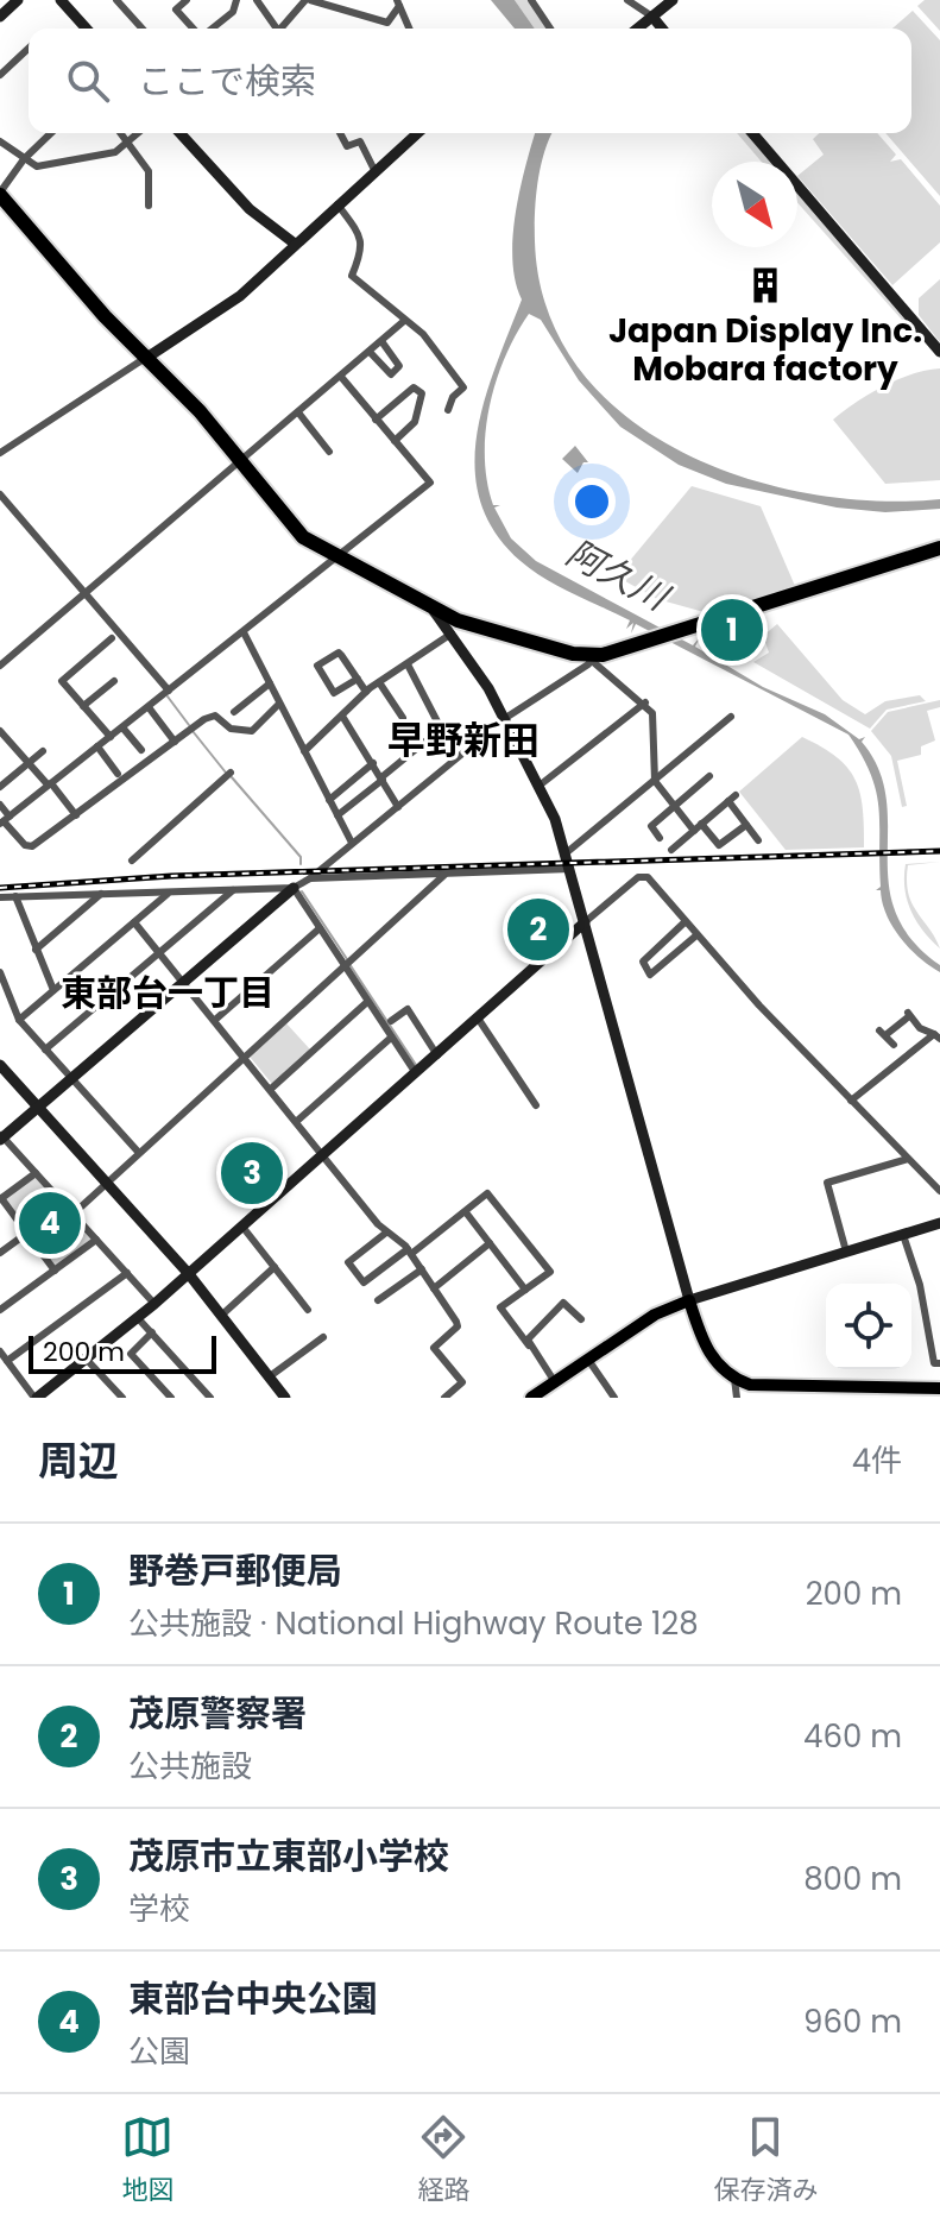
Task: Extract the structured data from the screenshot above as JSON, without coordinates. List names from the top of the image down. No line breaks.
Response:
{"districts":["早野新田","東部台一丁目"],"water":["阿久川"],"places":{"building":["Japan Display Inc. Mobara factory"]},"scale_bar":"200 m","north":"bottom right","page":{"search":"ここで検索","pins":["1","2","3","4"],"scale":"200 m","heading":["周辺","4件"],"list":[{"mark":"1","name":"野巻戸郵便局","note":"公共施設 · National Highway Route 128","value":"200 m"},{"mark":"2","name":"茂原警察署","note":"公共施設","value":"460 m"},{"mark":"3","name":"茂原市立東部小学校","note":"学校","value":"800 m"},{"mark":"4","name":"東部台中央公園","note":"公園","value":"960 m"}],"nav":["地図","経路","保存済み"]}}
